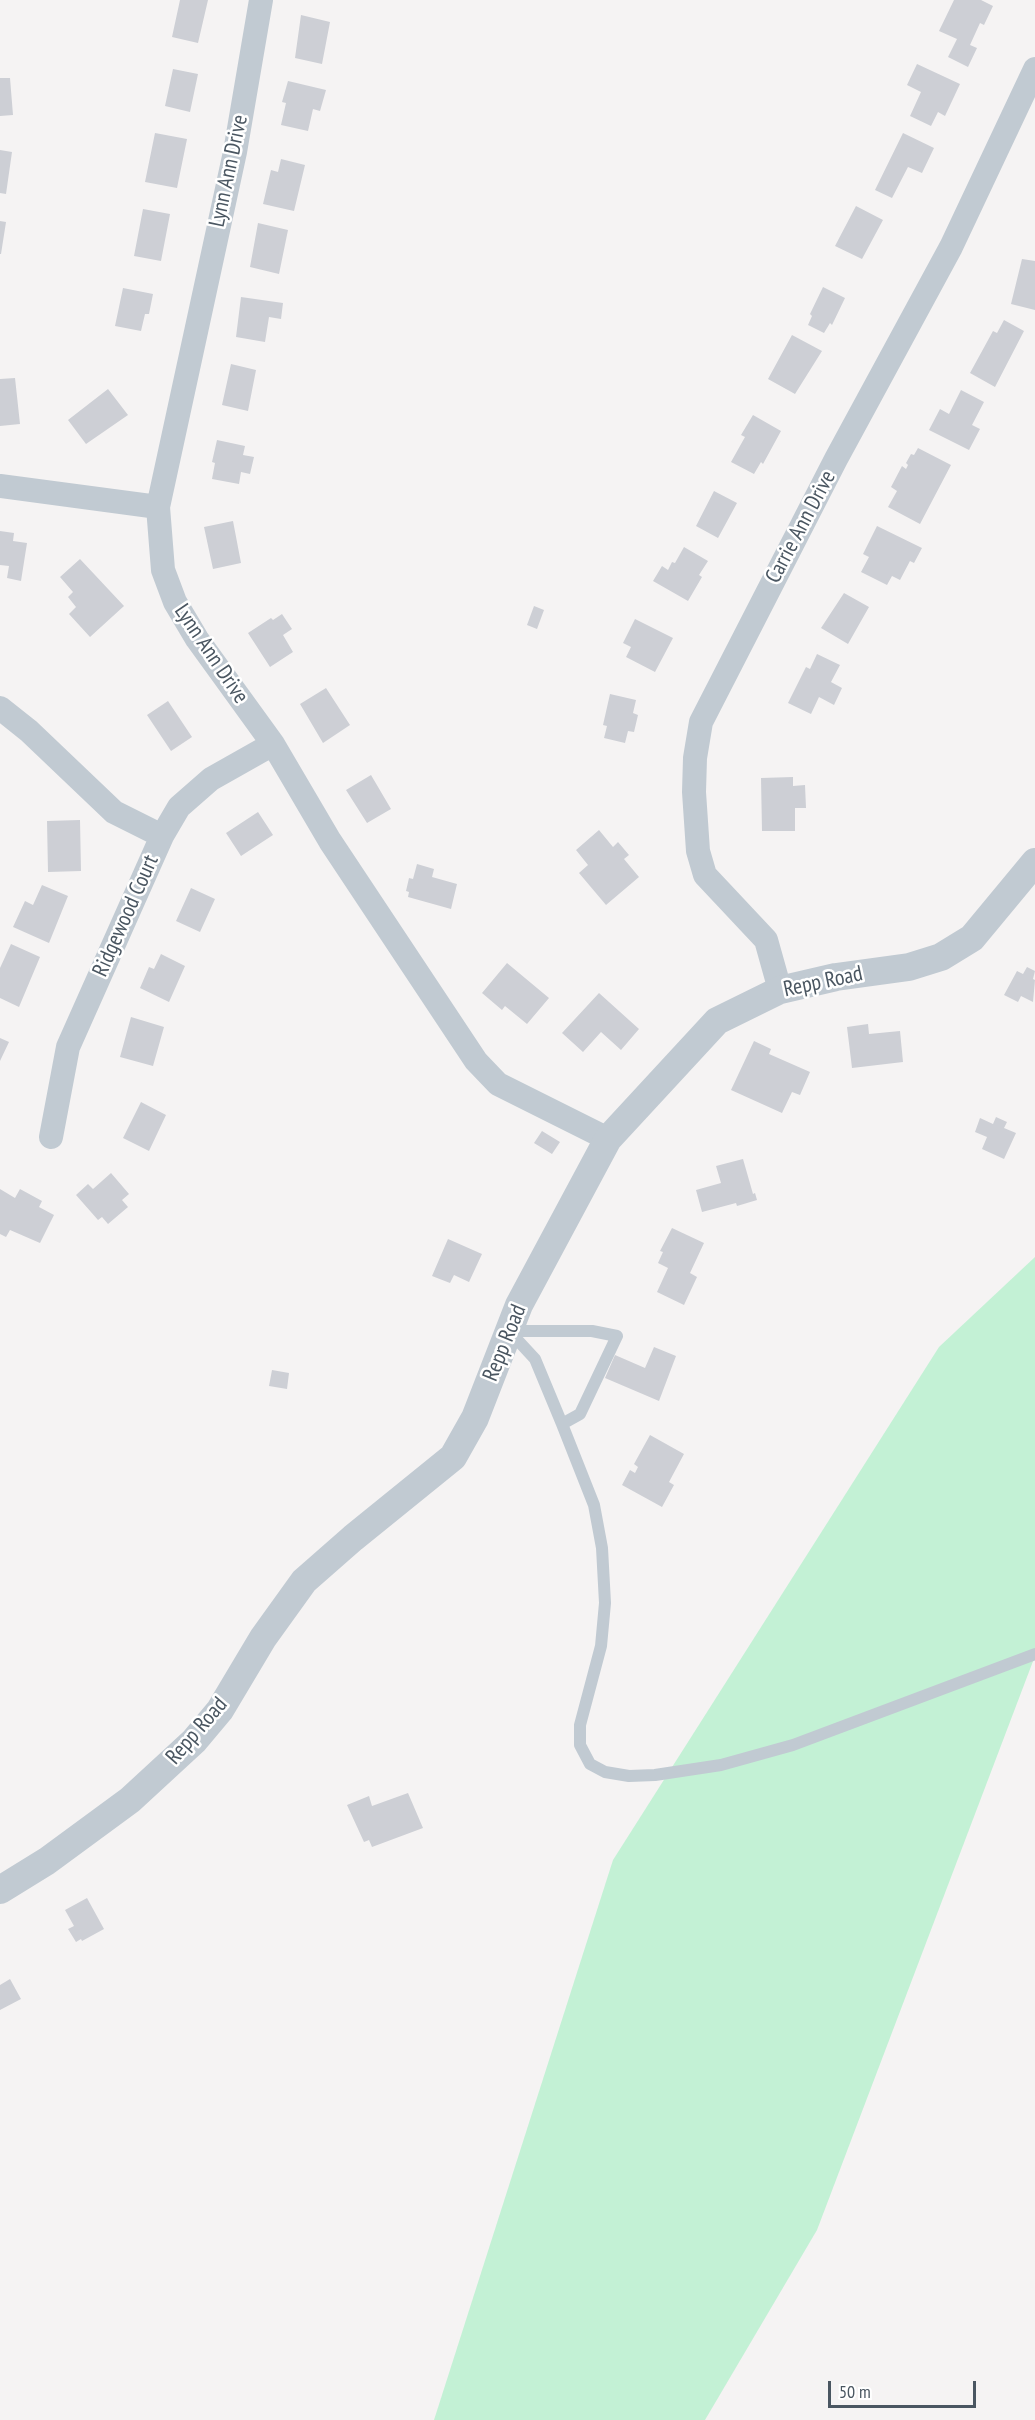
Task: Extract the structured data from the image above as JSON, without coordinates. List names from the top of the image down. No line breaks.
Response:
{"streets":{"street":["Lynn Ann Drive","Carrie Ann Drive","Ridgewood Court","Repp Road"]},"crossings":[["Lynn Ann Drive","Ridgewood Court"],["Lynn Ann Drive","Repp Road"],["Carrie Ann Drive","Repp Road"]],"scale_bar":"50 m"}
